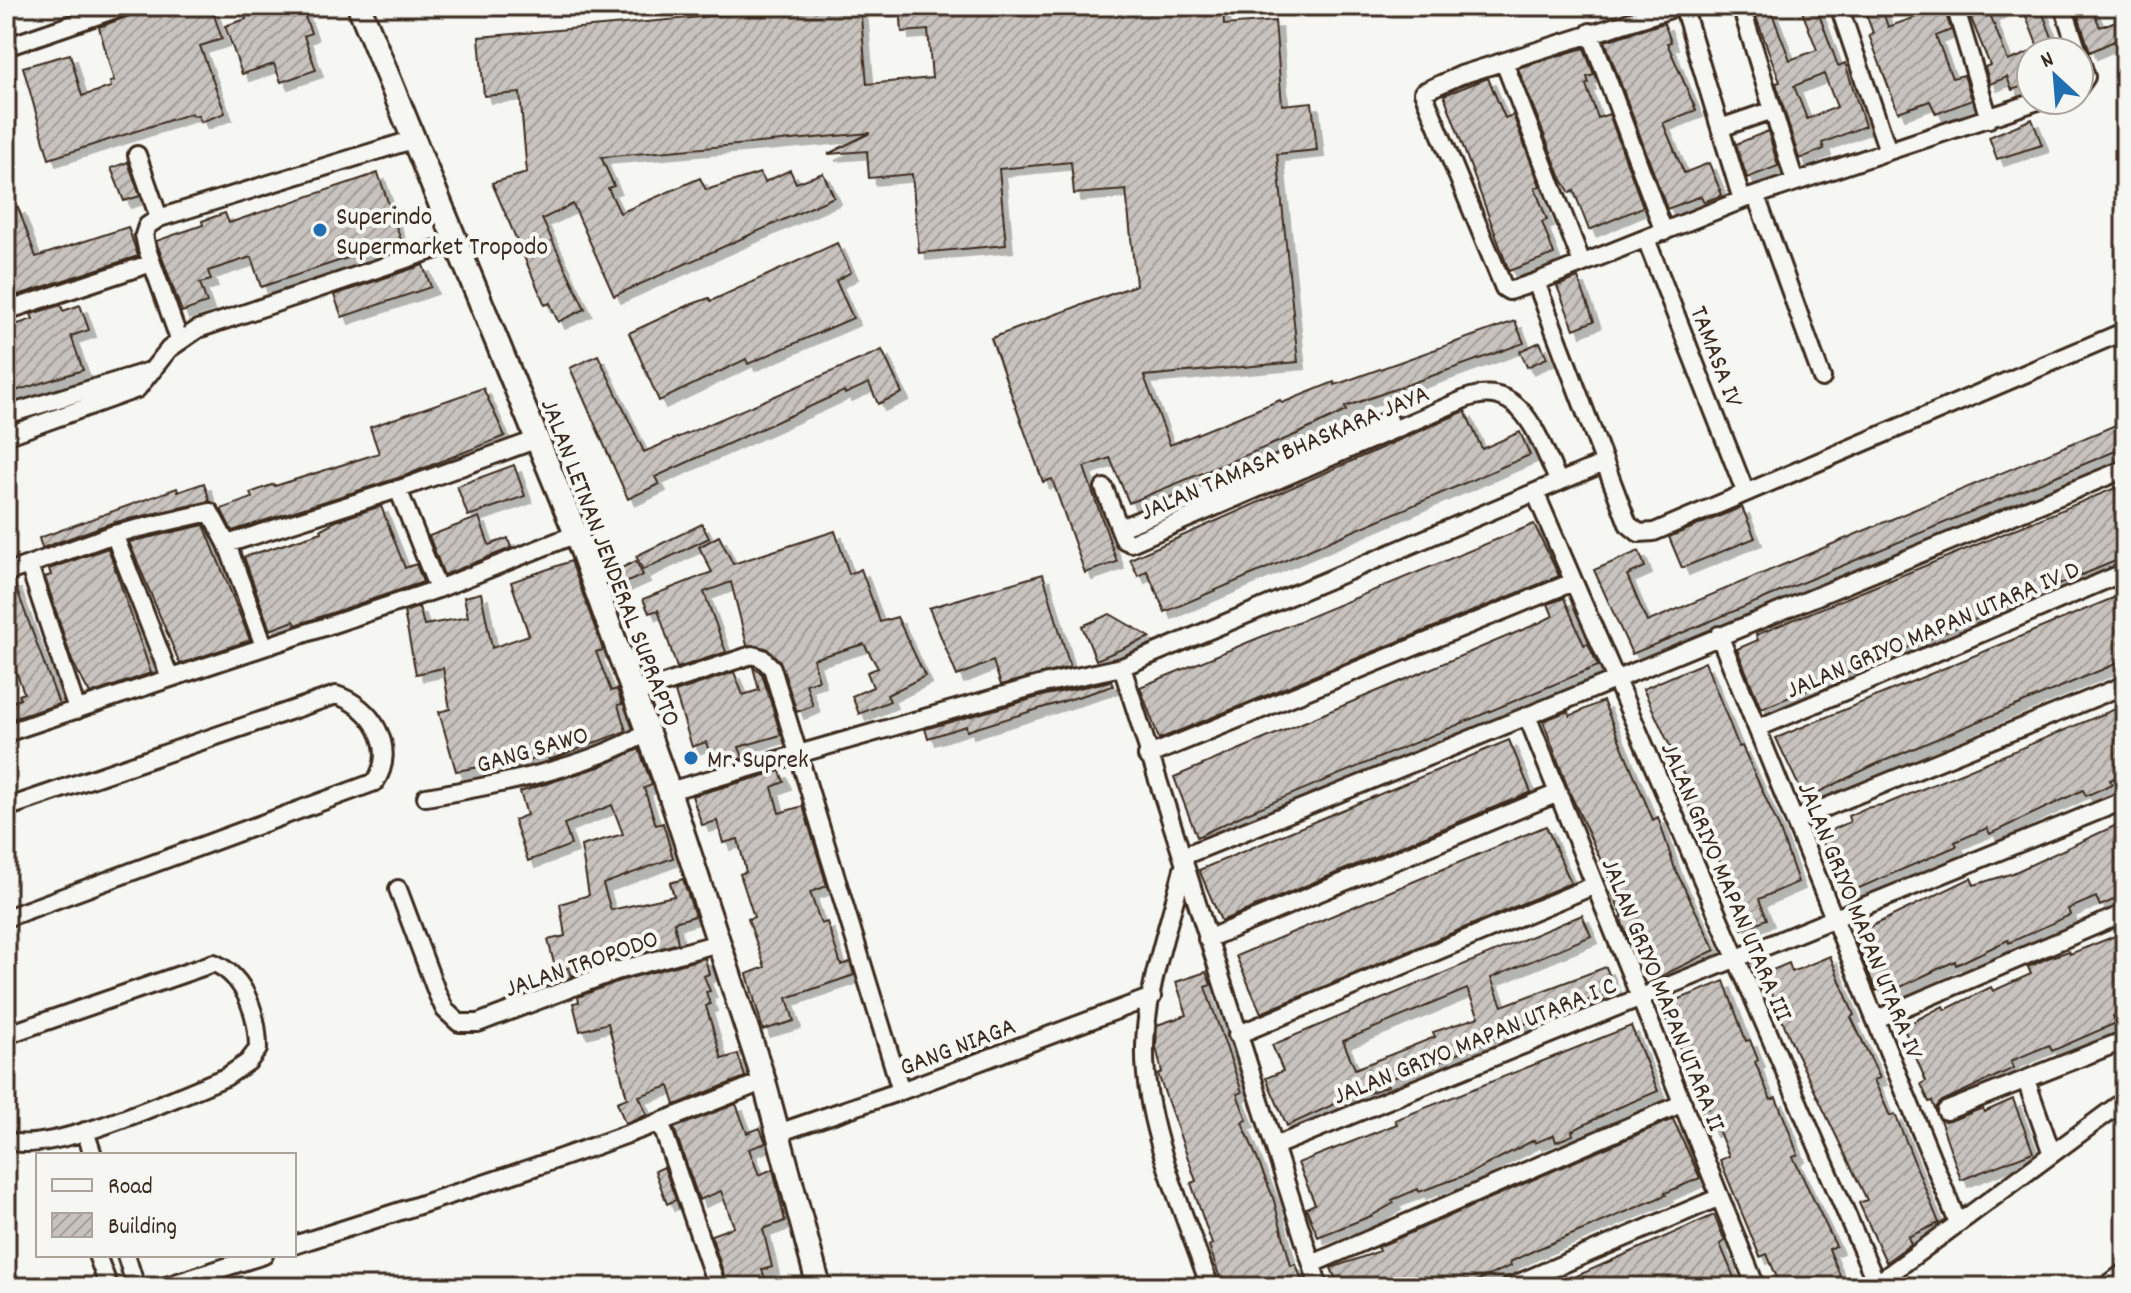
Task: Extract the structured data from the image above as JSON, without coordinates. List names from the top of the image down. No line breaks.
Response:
{"streets":{"main road":["JALAN LETNAN JENDERAL SUPRAPTO"],"street":["TAMASA IV","JALAN TAMASA BHASKARA JAYA","JALAN GRIYO MAPAN UTARA IV D","GANG SAWO","JALAN GRIYO MAPAN UTARA III","JALAN GRIYO MAPAN UTARA IV","JALAN TROPODO","JALAN GRIYO MAPAN UTARA II","JALAN GRIYO MAPAN UTARA I C","GANG NIAGA"]},"crossings":[["JALAN LETNAN JENDERAL SUPRAPTO","GANG SAWO"],["JALAN LETNAN JENDERAL SUPRAPTO","JALAN TROPODO"],["JALAN LETNAN JENDERAL SUPRAPTO","GANG NIAGA"],["JALAN GRIYO MAPAN UTARA IV D","JALAN GRIYO MAPAN UTARA IV"],["JALAN GRIYO MAPAN UTARA III","JALAN GRIYO MAPAN UTARA I C"],["JALAN GRIYO MAPAN UTARA IV","JALAN GRIYO MAPAN UTARA I C"],["JALAN GRIYO MAPAN UTARA II","JALAN GRIYO MAPAN UTARA I C"]],"places":["Superindo Supermarket Tropodo","Mr. Suprek"],"legend":["Road","Building"],"north":"top left"}
